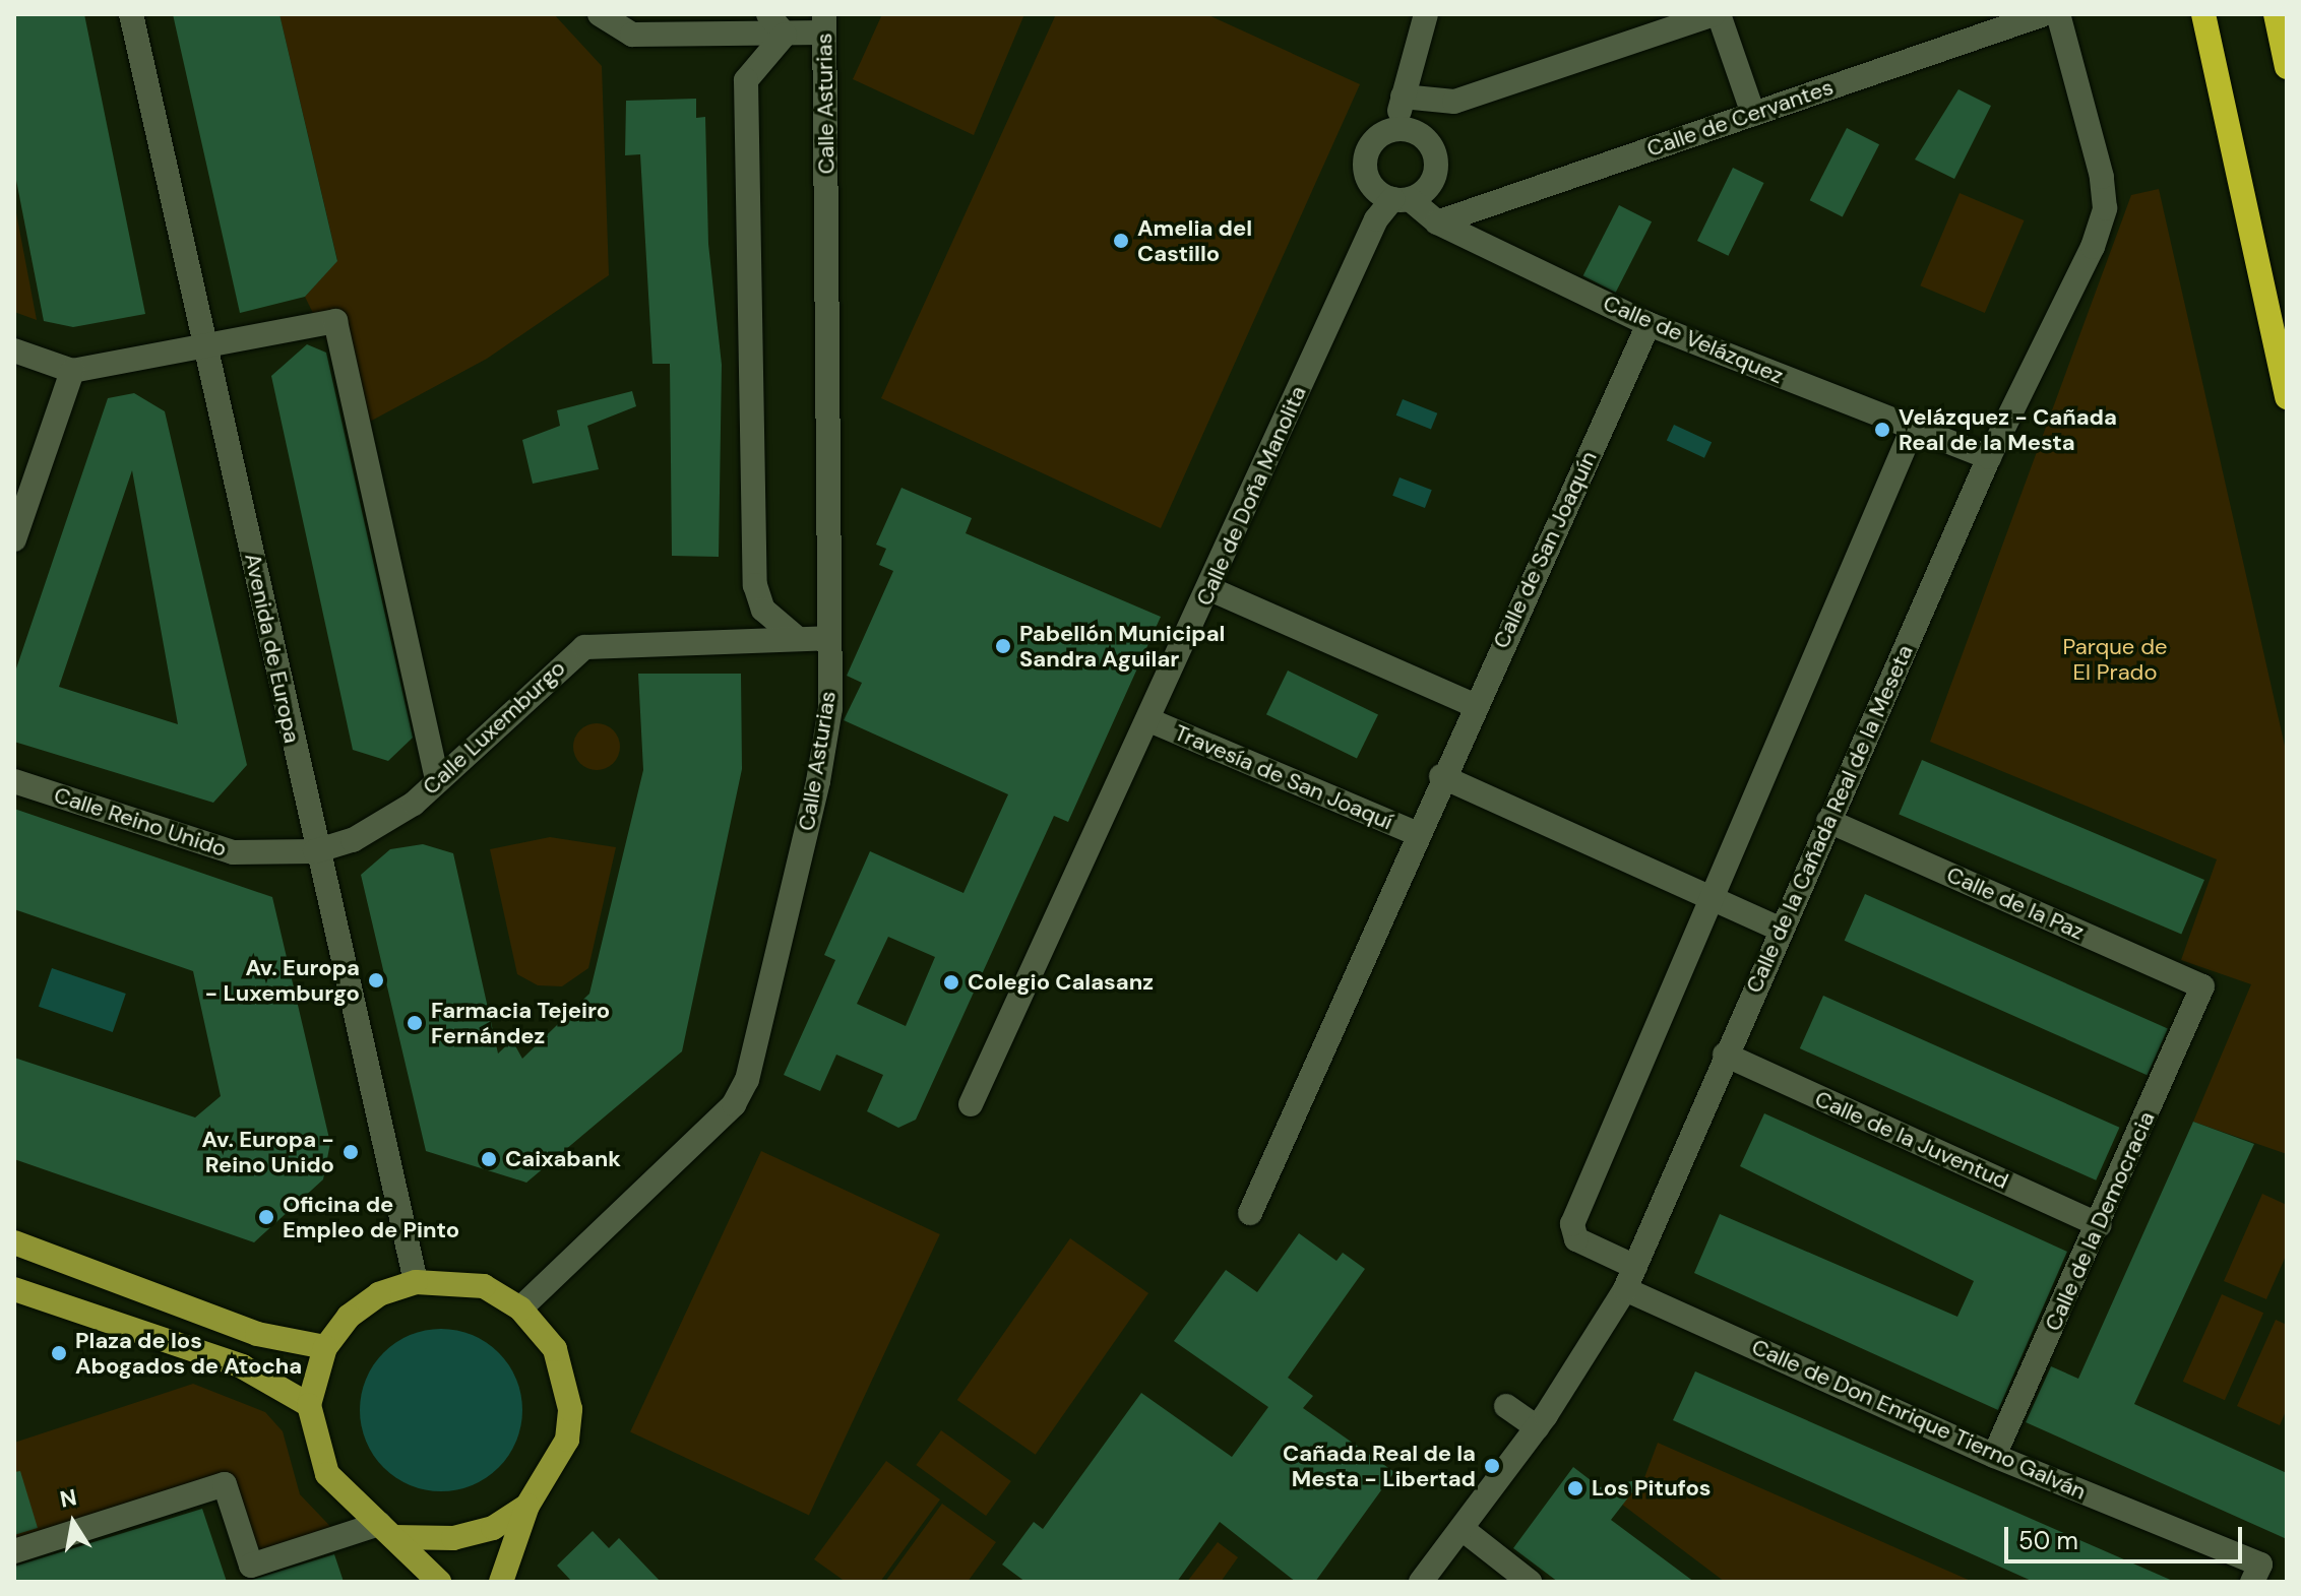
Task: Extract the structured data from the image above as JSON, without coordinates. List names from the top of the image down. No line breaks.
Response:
{"streets":{"street":["Calle Asturias","Calle de Cervantes","Calle de Velázquez","Calle de Doña Manolita","Calle de San Joaquín","Avenida de Europa","Calle Luxemburgo","Travesía de San Joaquí","Calle de la Cañada Real de la Meseta","Calle Reino Unido","Calle de la Paz","Calle de la Juventud","Calle de la Democracia","Calle de Don Enrique Tierno Galván"]},"crossings":[["Calle Asturias","Avenida de Europa"],["Calle Asturias","Calle Luxemburgo"],["Calle de Cervantes","Calle de Velázquez"],["Calle de Velázquez","Calle de Doña Manolita"],["Calle de Velázquez","Calle de San Joaquín"],["Calle de Velázquez","Calle de la Cañada Real de la Meseta"],["Calle de Doña Manolita","Travesía de San Joaquí"],["Calle de San Joaquín","Travesía de San Joaquí"],["Avenida de Europa","Calle Luxemburgo"],["Avenida de Europa","Calle Reino Unido"],["Calle Luxemburgo","Calle Reino Unido"],["Calle de la Cañada Real de la Meseta","Calle de la Paz"],["Calle de la Cañada Real de la Meseta","Calle de la Juventud"],["Calle de la Cañada Real de la Meseta","Calle de Don Enrique Tierno Galván"],["Calle de la Paz","Calle de la Democracia"],["Calle de la Juventud","Calle de la Democracia"],["Calle de la Democracia","Calle de Don Enrique Tierno Galván"]],"parks":["Parque de El Prado"],"places":["Amelia del Castillo","Velázquez - Cañada Real de la Mesta","Pabellón Municipal Sandra Aguilar","Av. Europa - Luxemburgo","Colegio Calasanz","Farmacia Tejeiro Fernández","Av. Europa - Reino Unido","Caixabank","Oficina de Empleo de Pinto","Plaza de los Abogados de Atocha","Cañada Real de la Mesta - Libertad","Los Pitufos"],"scale_bar":"50 m","north":"top"}
